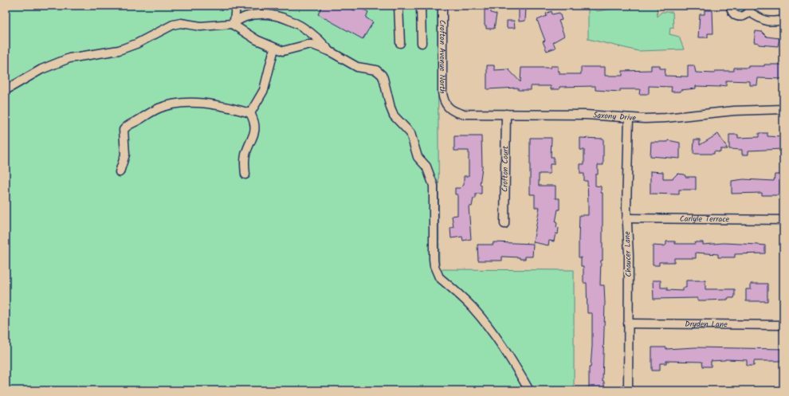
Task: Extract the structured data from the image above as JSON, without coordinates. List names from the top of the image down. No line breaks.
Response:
{"streets":{"street":["Crofton Avenue North","Saxony Drive","Crofton Court","Carlyle Terrace","Chaucer Lane","Dryden Lane"]},"crossings":[["Crofton Avenue North","Saxony Drive"],["Saxony Drive","Crofton Court"],["Saxony Drive","Chaucer Lane"],["Carlyle Terrace","Chaucer Lane"],["Chaucer Lane","Dryden Lane"]]}
